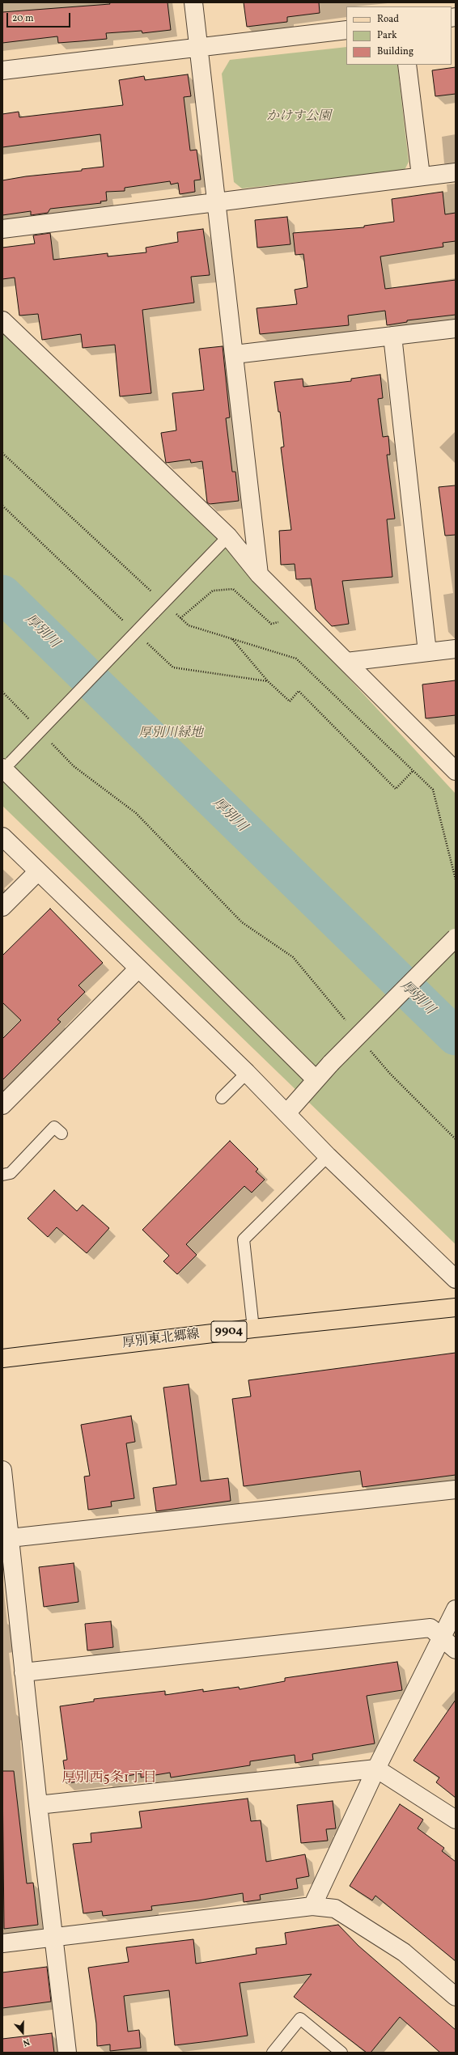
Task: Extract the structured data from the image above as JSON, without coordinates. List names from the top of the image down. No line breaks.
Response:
{"streets":{"main road":["9904","厚別東北郷線"]},"districts":["厚別西5条1丁目"],"water":["厚別川"],"parks":["かけす公園","厚別川緑地"],"legend":["Road","Park","Building"],"scale_bar":"20 m","north":"bottom"}
